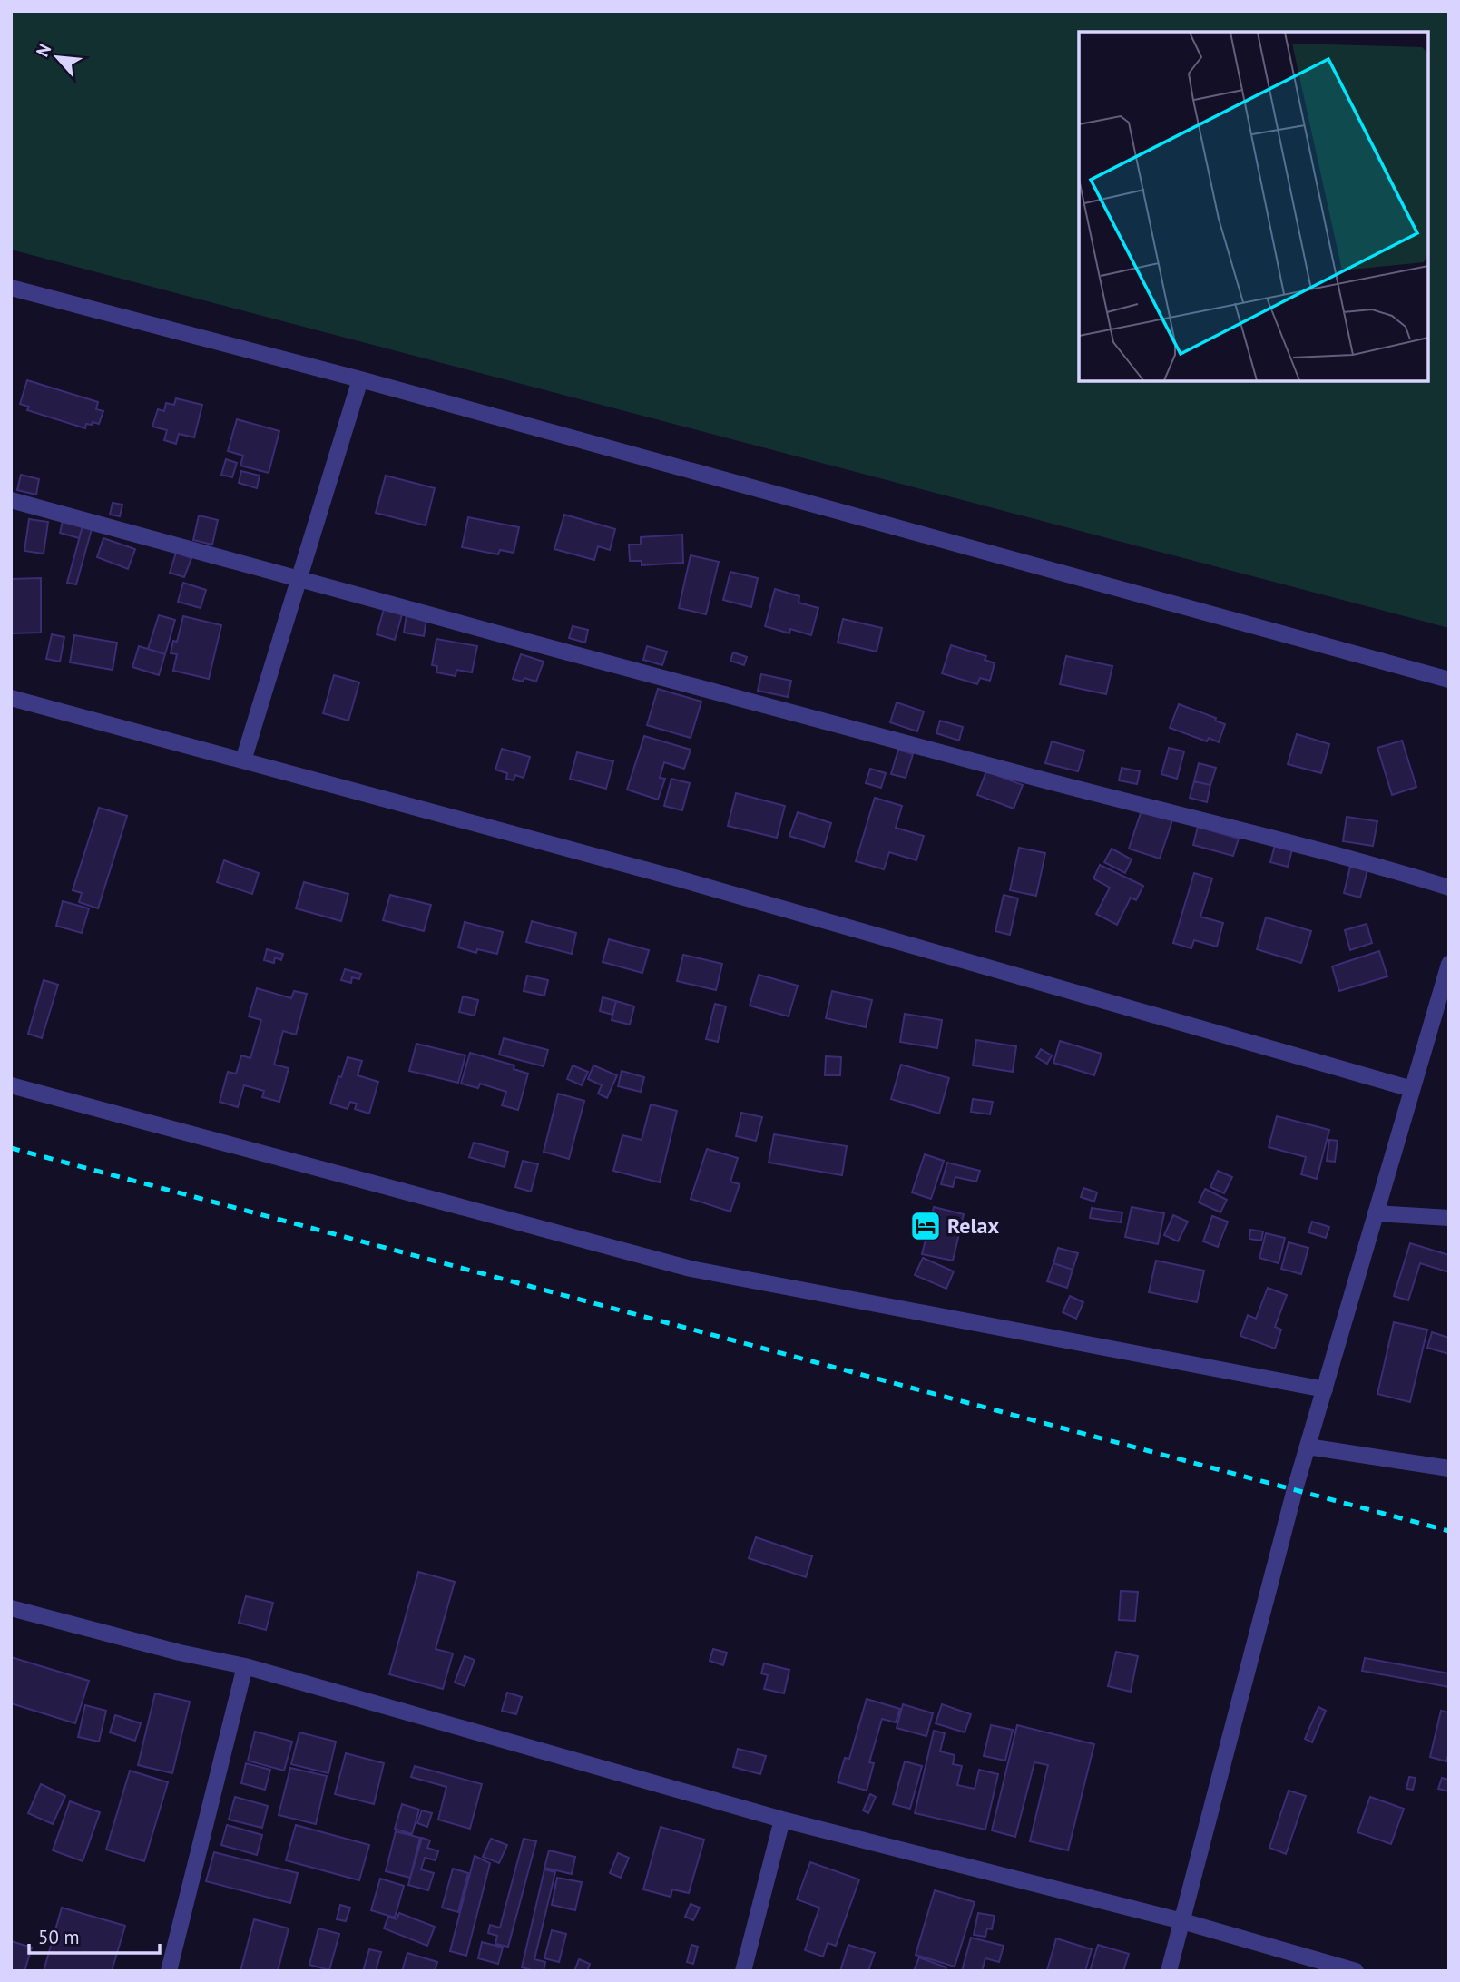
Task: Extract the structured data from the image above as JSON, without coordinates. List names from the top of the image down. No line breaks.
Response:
{"places":{"hotel":["Relax"]},"scale_bar":"50 m","north":"top left"}
